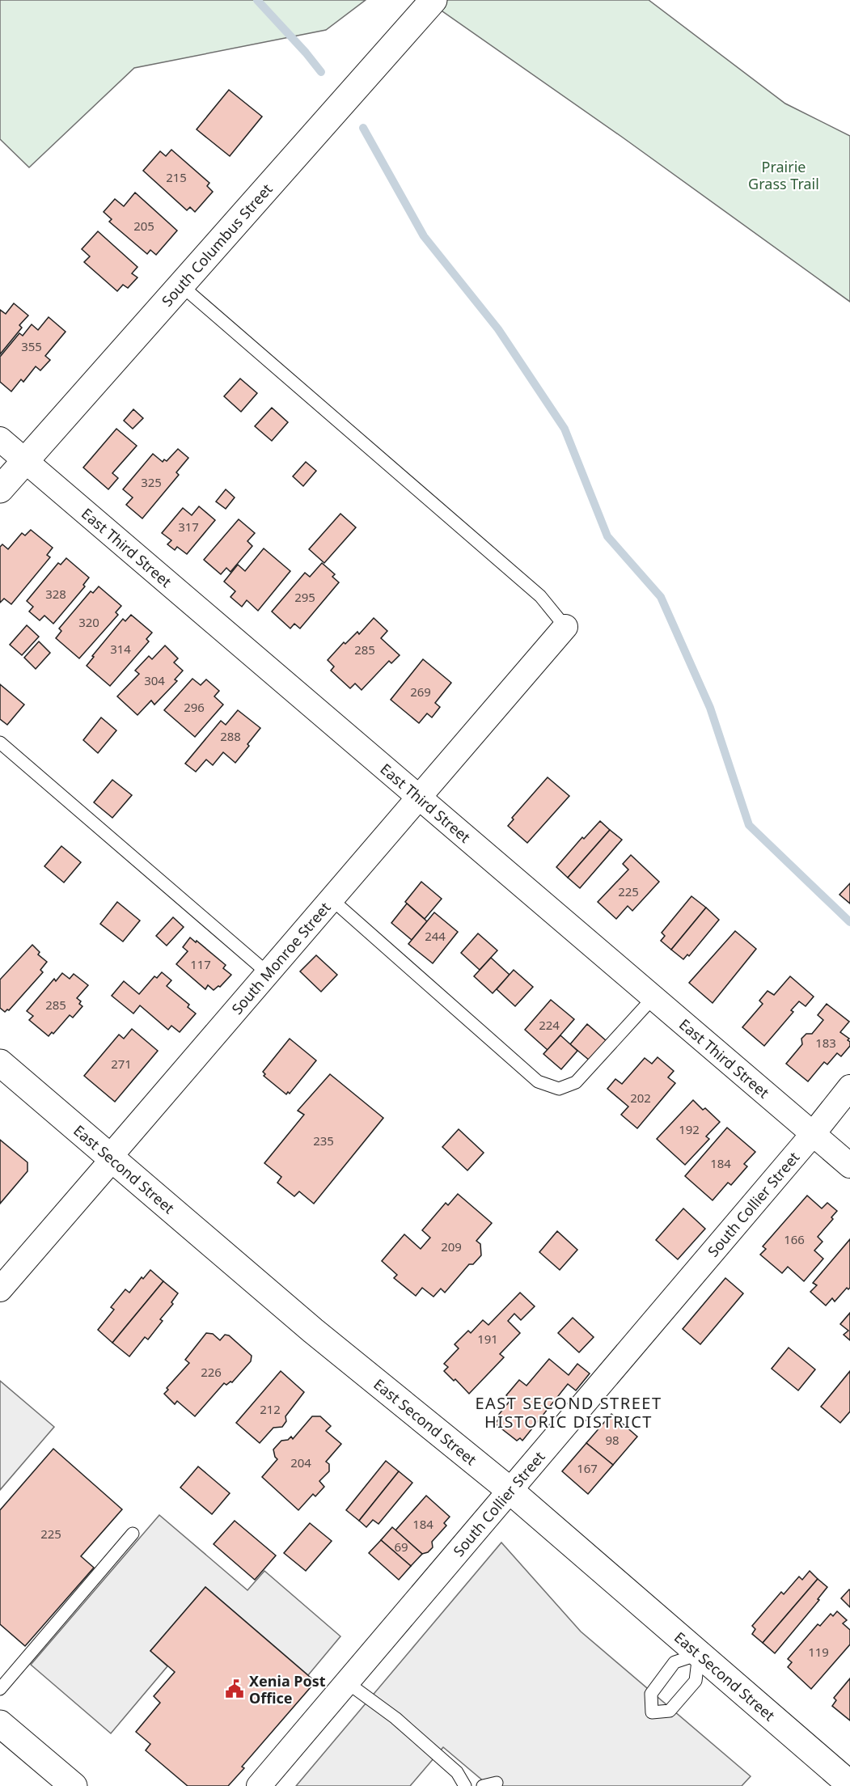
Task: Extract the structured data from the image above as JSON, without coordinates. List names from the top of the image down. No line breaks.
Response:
{"streets":{"main road":["South Columbus Street","East Second Street"],"street":["East Third Street","South Monroe Street","South Collier Street"]},"crossings":[["South Columbus Street","East Third Street"],["East Third Street","South Monroe Street"],["East Third Street","South Collier Street"],["South Monroe Street","East Second Street"],["East Second Street","South Collier Street"]],"districts":["EAST SECOND STREET HISTORIC DISTRICT"],"parks":["Prairie Grass Trail"],"places":{"public building":["Xenia Post Office"]},"house_numbers":["215","205","355","325","317","328","295","320","314","285","304","269","296","288","225","244","117","285","224","183","271","202","192","235","184","166","209","191","226","212","98","204","167","184","225","69","119"]}
